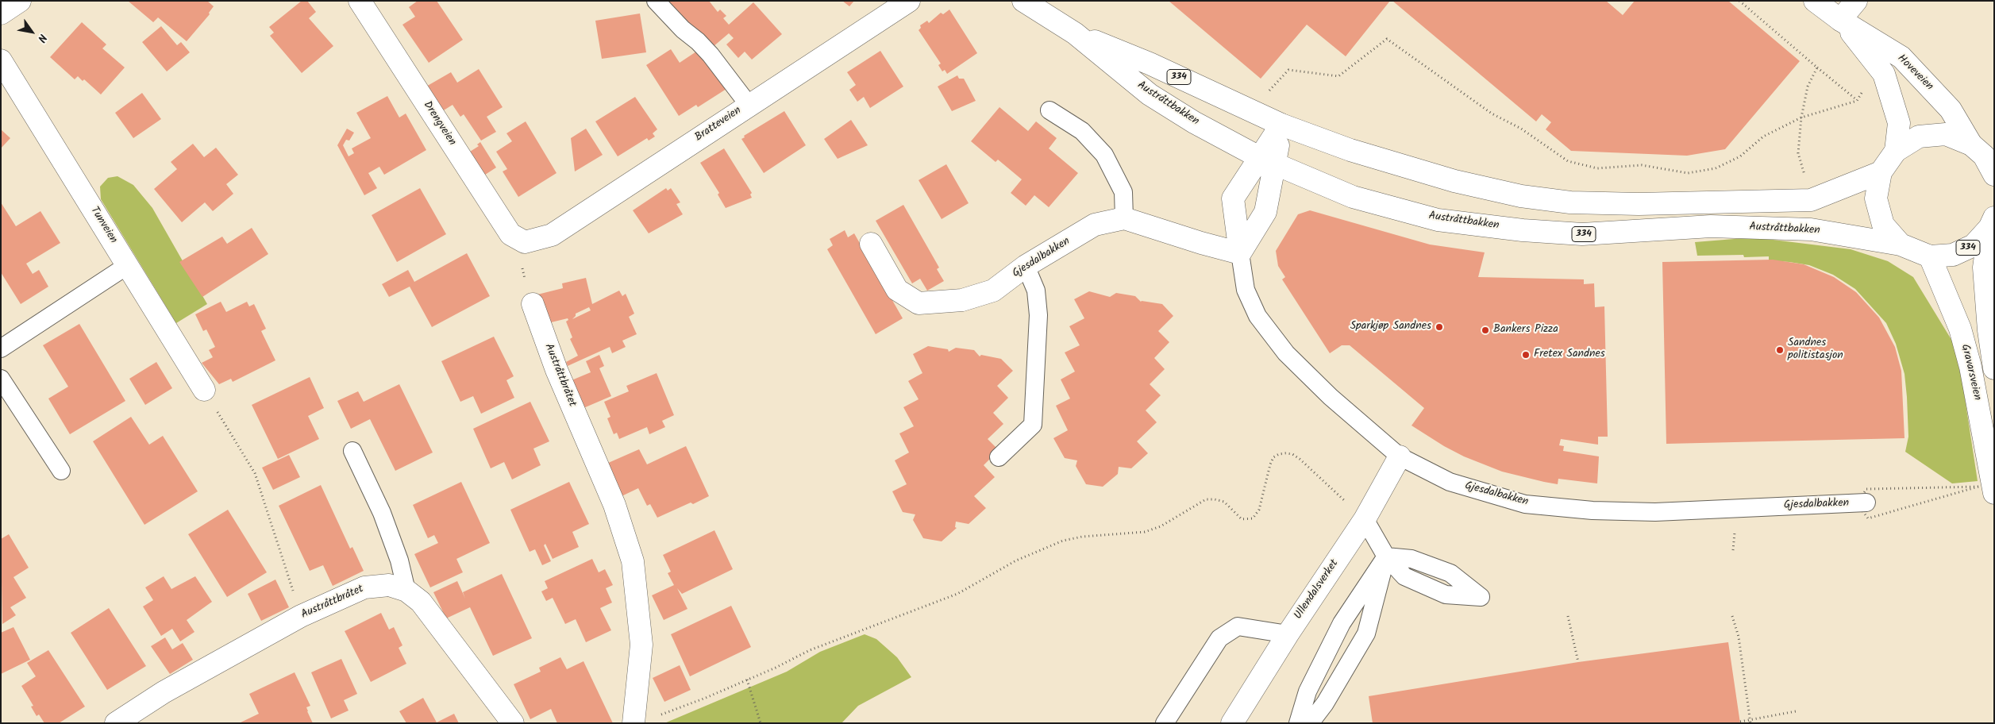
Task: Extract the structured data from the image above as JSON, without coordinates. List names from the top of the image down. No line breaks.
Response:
{"streets":{"street":["Hoveveien","334","Austråttbakken","Drengveien","Bratteveien","Tunveien","Gjesdalbakken","Gravarsveien","Austråttbråtet","Ullendalsverket"]},"crossings":[["Hoveveien","334"],["334","Austråttbakken"],["334","Gravarsveien"],["Austråttbakken","Gjesdalbakken"],["Drengveien","Bratteveien"],["Gjesdalbakken","Ullendalsverket"]],"places":["Sparkjøp Sandnes","Bankers Pizza","Sandnes politistasjon","Fretex Sandnes"],"north":"bottom right"}
